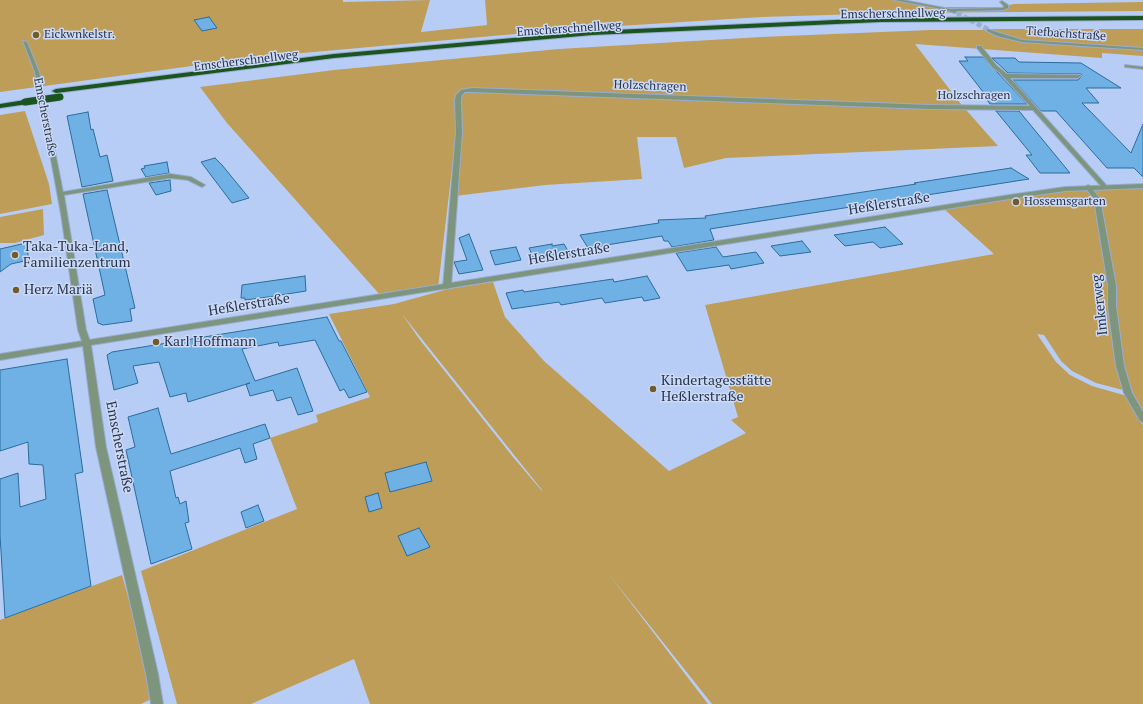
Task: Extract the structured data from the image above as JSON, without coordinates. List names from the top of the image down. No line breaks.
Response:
{"streets":{"highway":["Emscherschnellweg"],"street":["Tiefbachstraße","Holzschragen","Emscherstraße","Heßlerstraße","Imkerweg"]},"crossings":[["Holzschragen","Heßlerstraße"],["Emscherstraße","Heßlerstraße"],["Heßlerstraße","Imkerweg"]],"places":["Eickwnkelstr.","Hossemsgarten","Taka-Tuka-Land, Familienzentrum","Herz Mariä","Karl Hoffmann","Kindertagesstätte Heßlerstraße"]}
